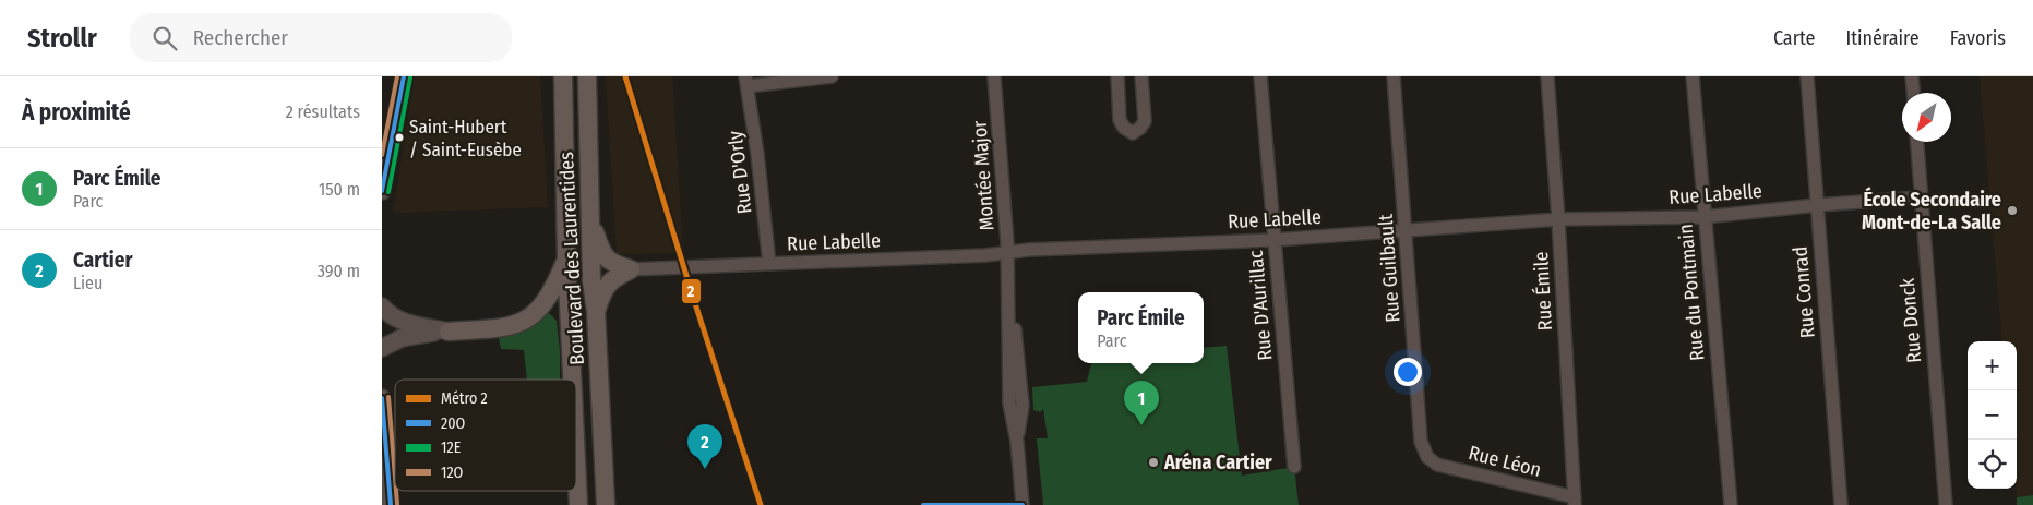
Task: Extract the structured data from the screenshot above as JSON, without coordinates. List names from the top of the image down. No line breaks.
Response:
{"streets":{"main road":["Boulevard des Laurentides"],"street":["Rue D'Orly","Montée Major","Rue Labelle","Rue Guilbault","Rue Émile","Rue du Pontmain","Rue Conrad","Rue D'Aurillac","Rue Donck","Rue Léon"]},"crossings":[["Rue D'Orly","Rue Labelle"],["Montée Major","Rue Labelle"],["Rue Labelle","Rue Guilbault"],["Rue Labelle","Rue Émile"],["Rue Labelle","Rue du Pontmain"],["Rue Labelle","Rue Conrad"],["Rue Labelle","Rue D'Aurillac"],["Rue Labelle","Rue Donck"],["Rue Guilbault","Rue Léon"],["Rue Émile","Rue Léon"]],"places":["Saint-Hubert / Saint-Eusèbe","École Secondaire Mont-de-La Salle","Aréna Cartier"],"lines":["metro line 2","transit line 20O","transit line 12O","transit line 12E"],"legend":["Métro 2","20O","12E","12O"],"north":"bottom left","page":{"header":"Strollr","search":"Rechercher","nav":["Carte","Itinéraire","Favoris"],"heading":["À proximité","2 résultats"],"list":[{"mark":"1","name":"Parc Émile","note":"Parc","value":"150 m"},{"mark":"2","name":"Cartier","note":"Lieu","value":"390 m"}],"popup":["Parc Émile","Parc"],"map_buttons":["+","−"],"pins":["1","2"]}}
